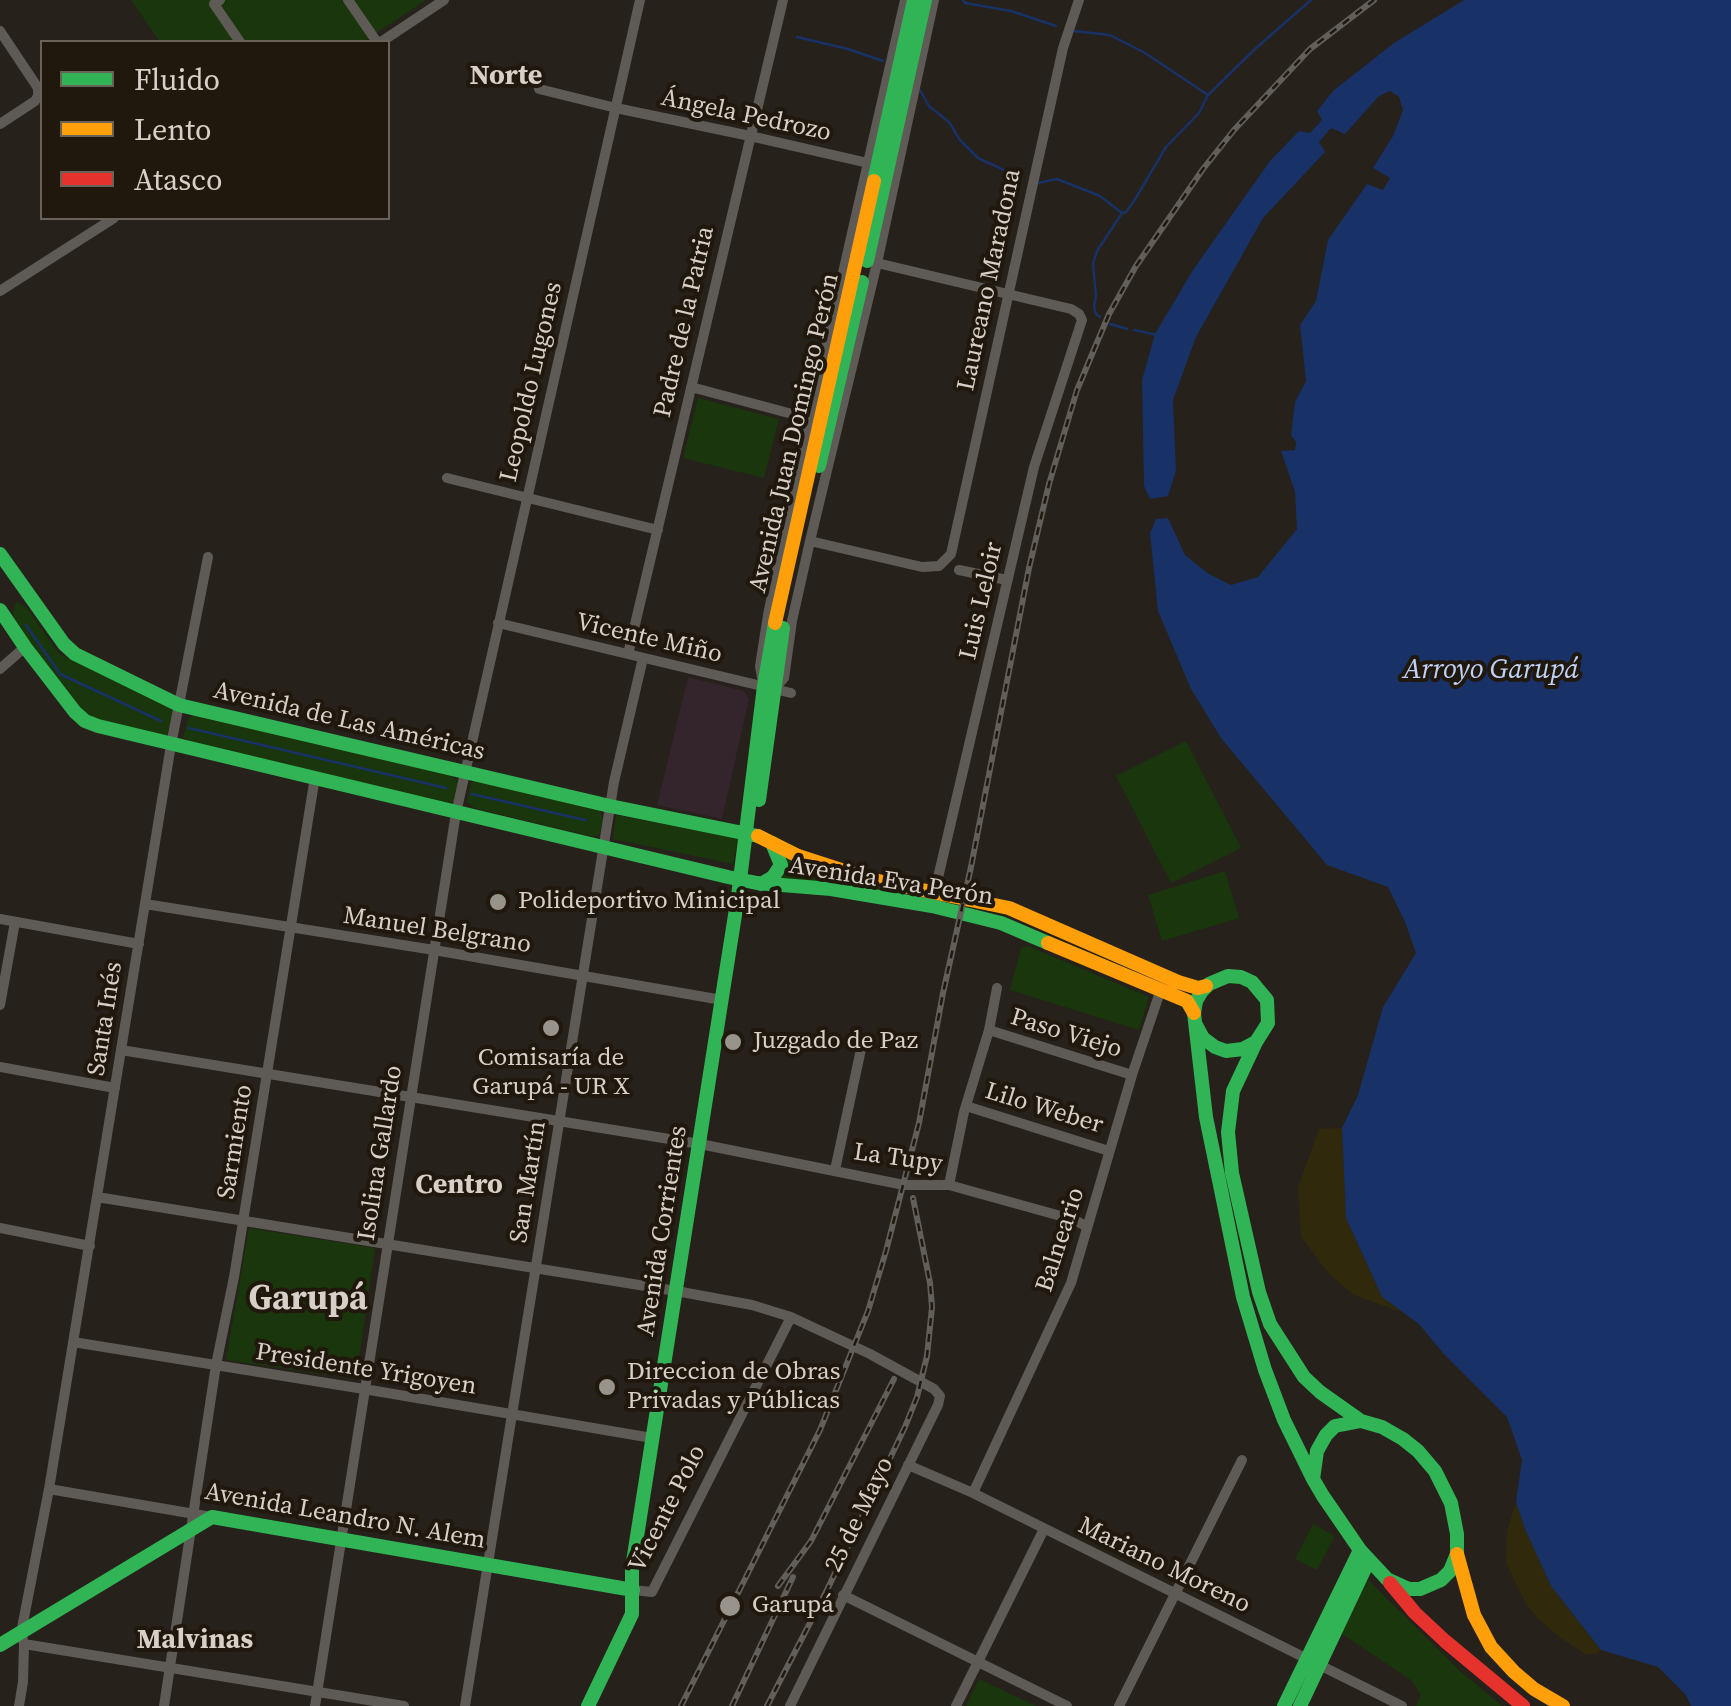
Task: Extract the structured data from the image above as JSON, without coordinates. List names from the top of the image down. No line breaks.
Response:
{"streets":{"main road":["Avenida Juan Domingo Perón","Avenida de Las Américas","Avenida Eva Perón","Avenida Corrientes","Vicente Polo","Avenida Leandro N. Alem"],"street":["Ángela Pedrozo","Laureano Maradona","Padre de la Patria","Leopoldo Lugones","Luis Leloir","Vicente Miño","Manuel Belgrano","Santa Inés","Paso Viejo","Lilo Weber","Sarmiento","Isolina Gallardo","La Tupy","San Martín","Balneario","Presidente Yrigoyen","25 de Mayo","Mariano Moreno"]},"crossings":[["Ángela Pedrozo","Padre de la Patria"],["Ángela Pedrozo","Leopoldo Lugones"],["Laureano Maradona","Luis Leloir"],["Padre de la Patria","Vicente Miño"],["Leopoldo Lugones","Vicente Miño"],["Leopoldo Lugones","Avenida de Las Américas"],["Leopoldo Lugones","Isolina Gallardo"],["Avenida Juan Domingo Perón","Vicente Miño"],["Avenida Juan Domingo Perón","Avenida de Las Américas"],["Avenida Juan Domingo Perón","Avenida Eva Perón"],["Avenida Juan Domingo Perón","Avenida Corrientes"],["Luis Leloir","Avenida Eva Perón"],["Avenida de Las Américas","Avenida Eva Perón"],["Avenida de Las Américas","Santa Inés"],["Avenida de Las Américas","Isolina Gallardo"],["Avenida de Las Américas","San Martín"],["Avenida Eva Perón","Avenida Corrientes"],["Avenida Eva Perón","Balneario"],["Manuel Belgrano","Santa Inés"],["Manuel Belgrano","Sarmiento"],["Manuel Belgrano","Isolina Gallardo"],["Manuel Belgrano","San Martín"],["Manuel Belgrano","Avenida Corrientes"],["Santa Inés","La Tupy"],["Santa Inés","Presidente Yrigoyen"],["Santa Inés","Avenida Leandro N. Alem"],["Paso Viejo","Balneario"],["Lilo Weber","Balneario"],["Sarmiento","La Tupy"],["Sarmiento","Presidente Yrigoyen"],["Sarmiento","Avenida Leandro N. Alem"],["Isolina Gallardo","La Tupy"],["Isolina Gallardo","Presidente Yrigoyen"],["Isolina Gallardo","Avenida Leandro N. Alem"],["La Tupy","San Martín"],["La Tupy","Avenida Corrientes"],["La Tupy","Balneario"],["San Martín","Presidente Yrigoyen"],["San Martín","Avenida Leandro N. Alem"],["Avenida Corrientes","Presidente Yrigoyen"],["Avenida Corrientes","Vicente Polo"],["Avenida Corrientes","Avenida Leandro N. Alem"],["Balneario","Mariano Moreno"],["Vicente Polo","25 de Mayo"],["Vicente Polo","Avenida Leandro N. Alem"],["25 de Mayo","Mariano Moreno"]],"districts":["Norte","Centro","Garupá","Malvinas"],"water":["Arroyo Garupá"],"places":["Polideportivo Minicipal","Comisaría de Garupá - UR X","Juzgado de Paz","Direccion de Obras Privadas y Públicas","Garupá"],"legend":["Fluido","Lento","Atasco"]}
